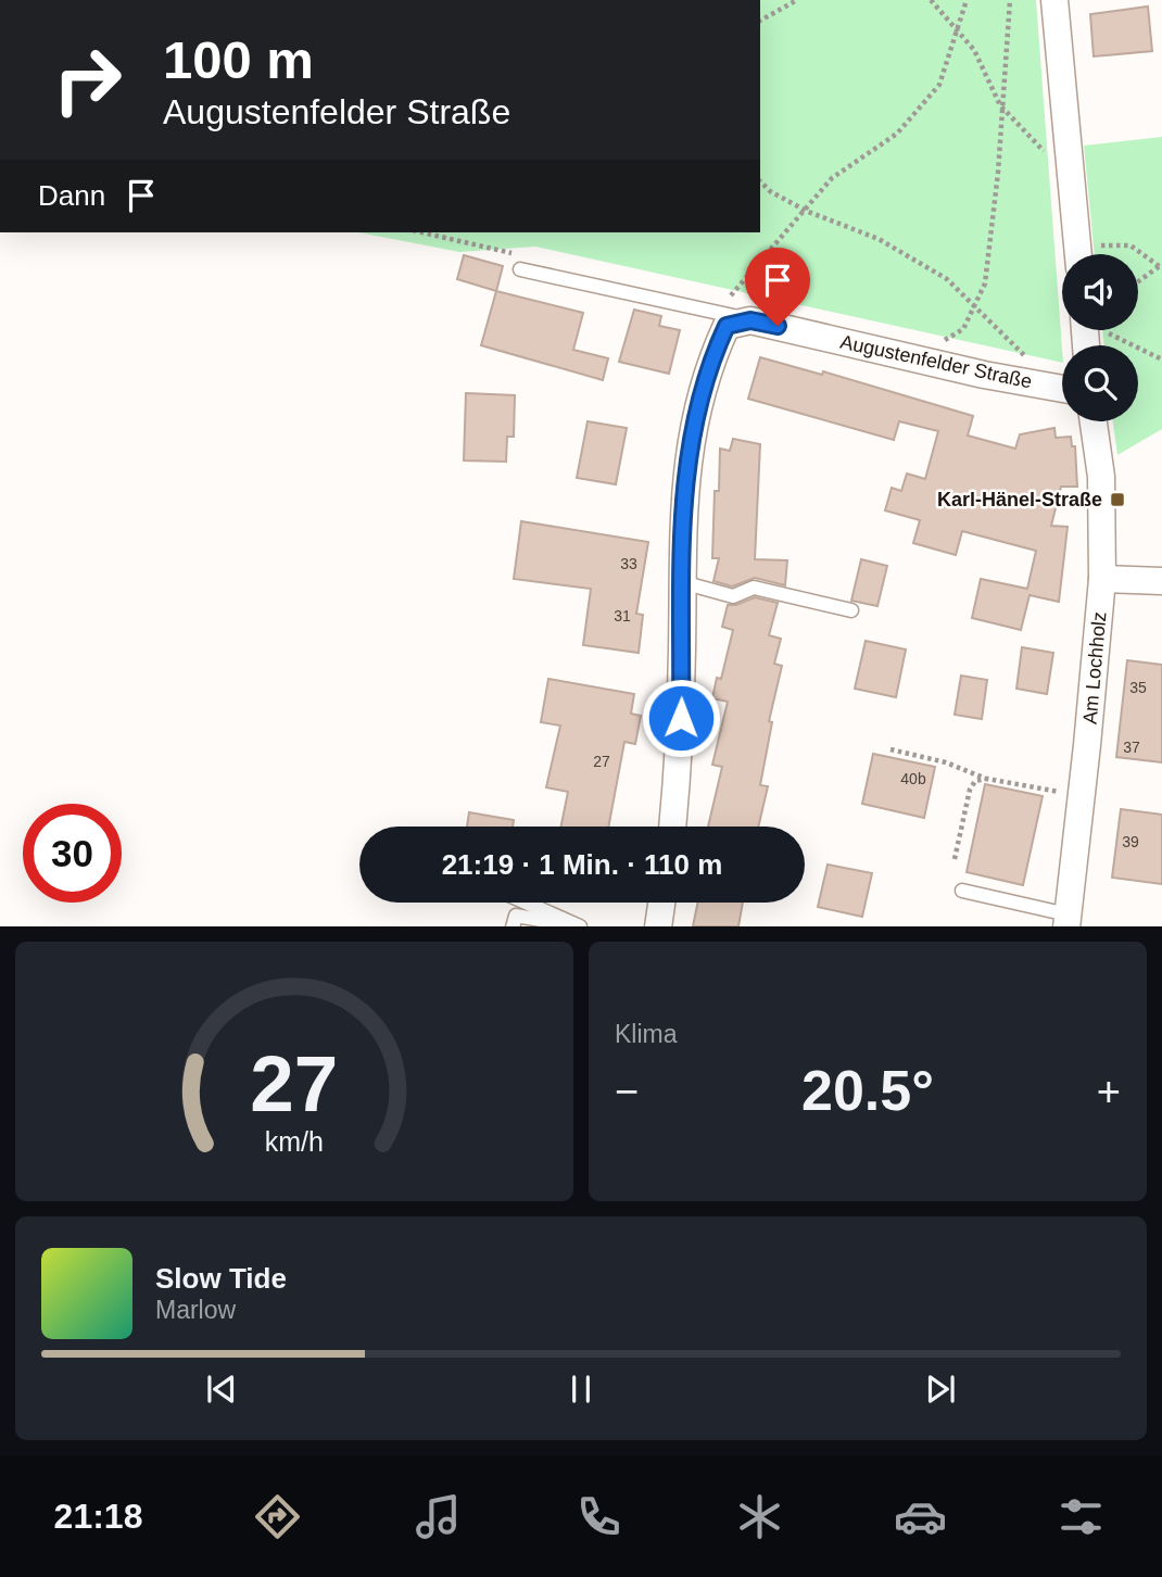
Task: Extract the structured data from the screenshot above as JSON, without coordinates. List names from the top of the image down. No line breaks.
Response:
{"streets":{"street":["Augustenfelder Straße","Am Lochholz"]},"places":{"transit":["Karl-Hänel-Straße"]},"house_numbers":["33","31","35","37","27","40b","39"],"page":{"turn":["100 m","Augustenfelder Straße"],"then":"Dann","limit":"30","trip":"21:19 · 1 Min. · 110 m","tile":"Klima","heat":["−","20.5°","+"],"song":["Slow Tide","Marlow"],"tabs":"21:18","gauge":["27","km/h"]}}
